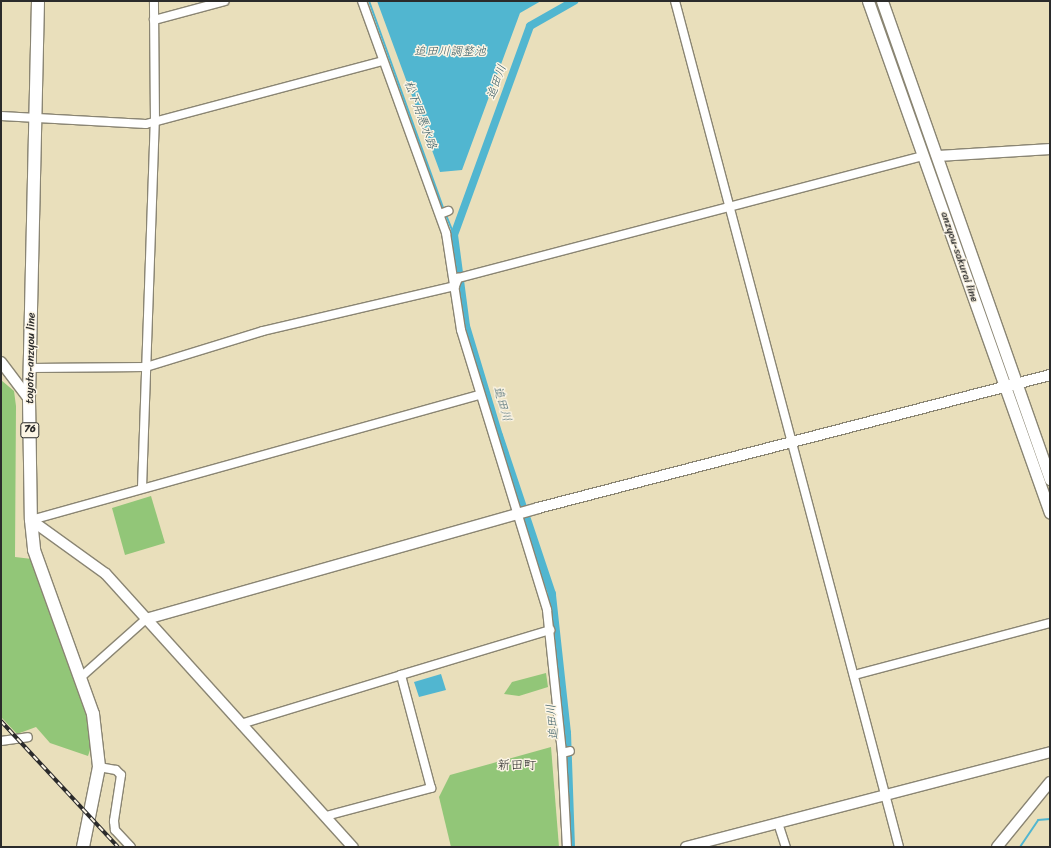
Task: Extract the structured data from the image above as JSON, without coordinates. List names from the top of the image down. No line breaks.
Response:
{"streets":{"main road":["anzyou-sakurai line","toyota-anzyou line","76"]},"districts":["新田町"],"water":["追田川調整池","追田川","松下用悪水路"]}
